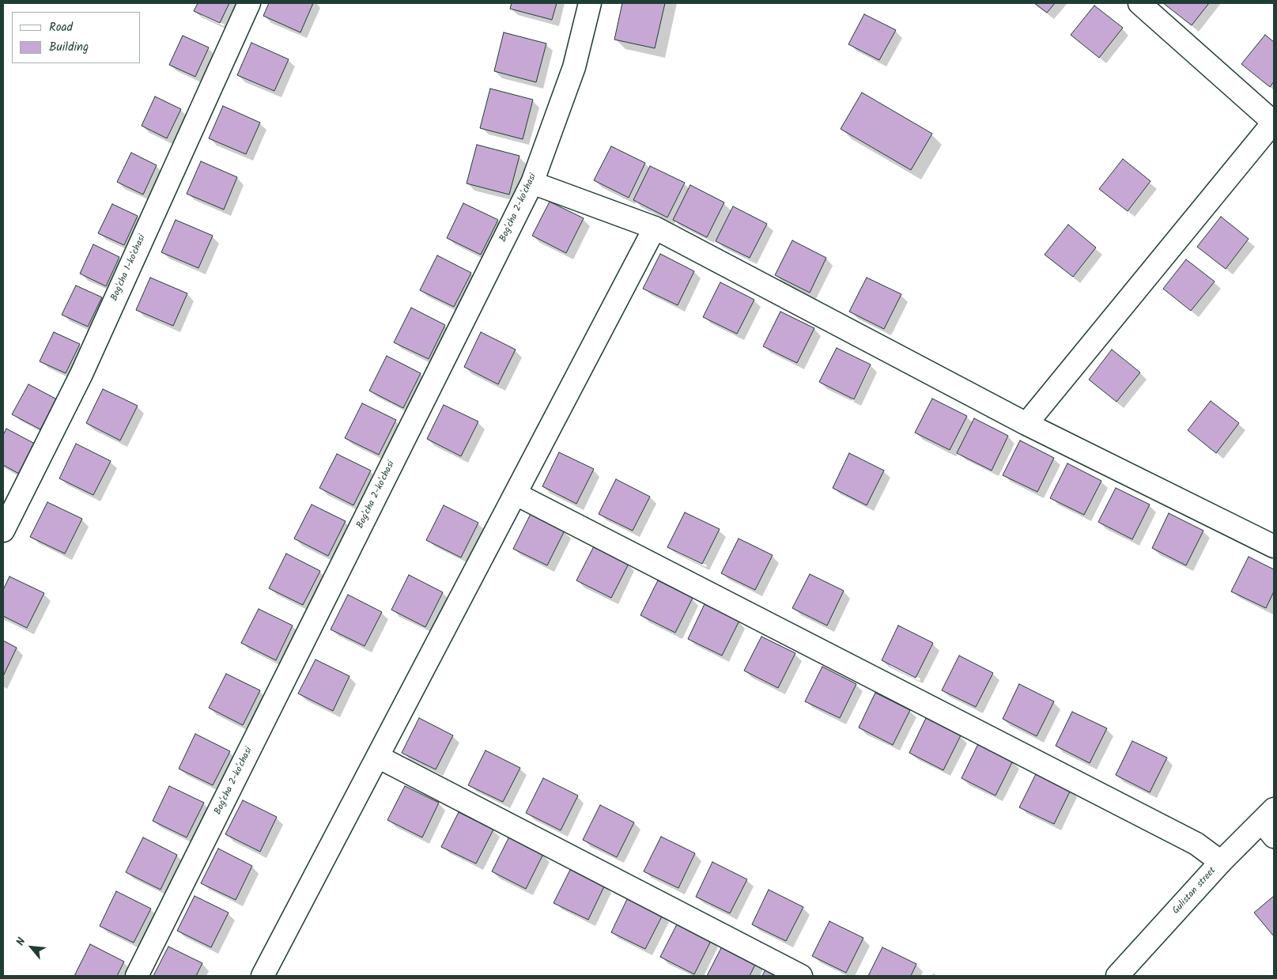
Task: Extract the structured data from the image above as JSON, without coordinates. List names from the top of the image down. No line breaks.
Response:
{"streets":{"street":["Bog'cha 2-ko'chasi","Bog'cha 1-ko'chasi","Gulistan street"]},"legend":["Road","Building"],"north":"top left"}
